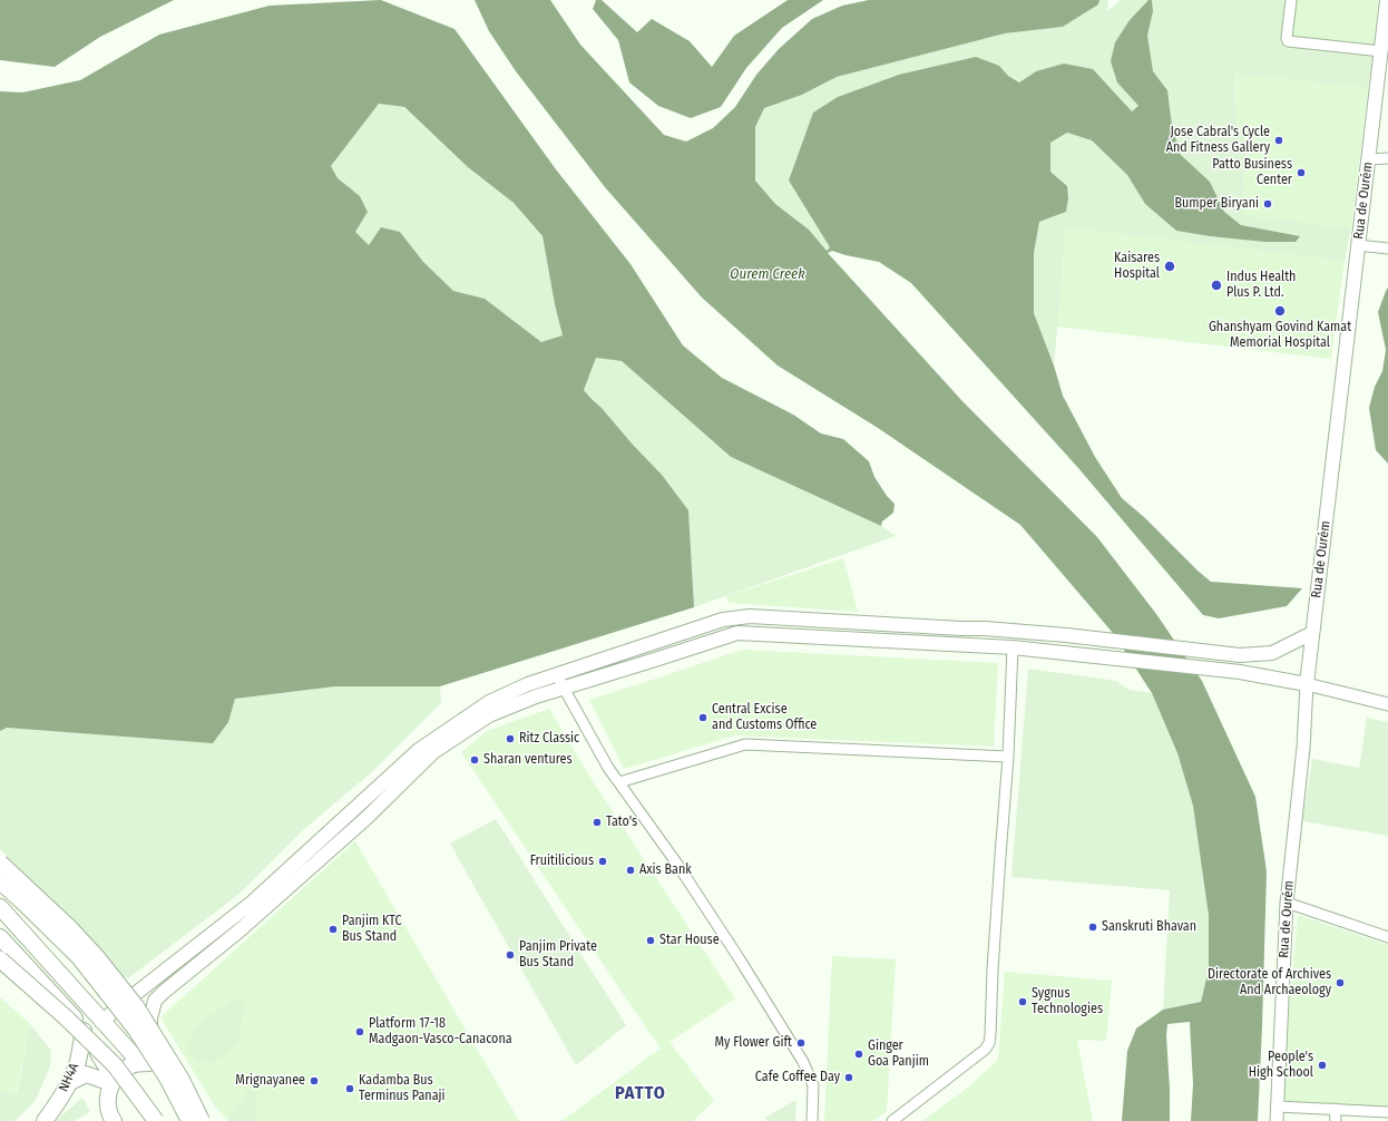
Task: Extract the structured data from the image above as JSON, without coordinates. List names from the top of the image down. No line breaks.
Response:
{"streets":{"main road":["Rua de Ourém","NH4A"]},"districts":["PATTO"],"water":["Ourem Creek"],"places":["Jose Cabral's Cycle And Fitness Gallery","Patto Business Center","Bumper Biryani","Kaisares Hospital","Indus Health Plus P. Ltd.","Ghanshyam Govind Kamat Memorial Hospital","Central Excise and Customs Office","Ritz Classic","Sharan ventures","Tato's","Fruitilicious","Axis Bank","Sanskruti Bhavan","Panjim KTC Bus Stand","Star House","Panjim Private Bus Stand","Directorate of Archives And Archaeology","Sygnus Technologies","Platform 17-18 Madgaon-Vasco-Canacona","My Flower Gift","Ginger Goa Panjim","People's High School","Cafe Coffee Day","Mrignayanee","Kadamba Bus Terminus Panaji"]}
